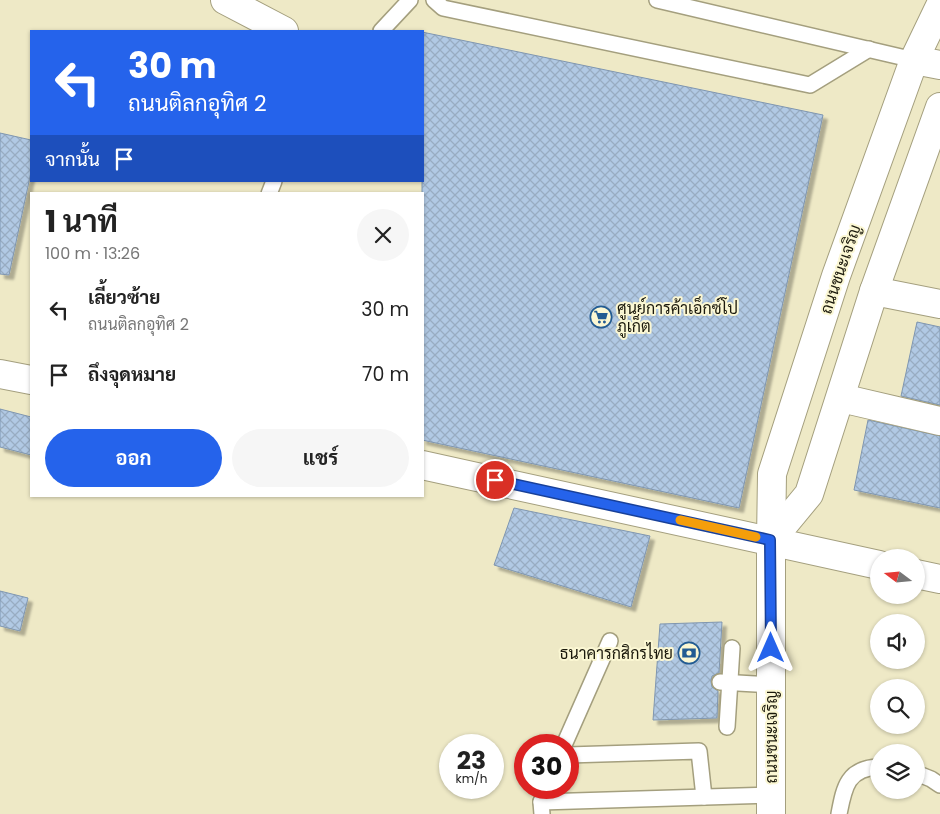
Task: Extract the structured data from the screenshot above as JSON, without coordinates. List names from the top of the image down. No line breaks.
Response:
{"streets":{"street":["ถนนชนะเจริญ"]},"places":{"supermarket":["ศูนย์การค้าเอ็กซ์โป ภูเก็ต"],"bank":["ธนาคารกสิกรไทย"]},"north":"left","page":{"turn":["30 m","ถนนติลกอุทิศ 2"],"then":"จากนั้น","heading":["1 นาที","100 m · 13:26"],"list":[{"name":"เลี้ยวซ้าย","note":"ถนนติลกอุทิศ 2","value":"30 m"},{"name":"ถึงจุดหมาย","value":"70 m"}],"buttons":["ออก","แชร์"],"speed":"23 km/h","limit":"30"}}
